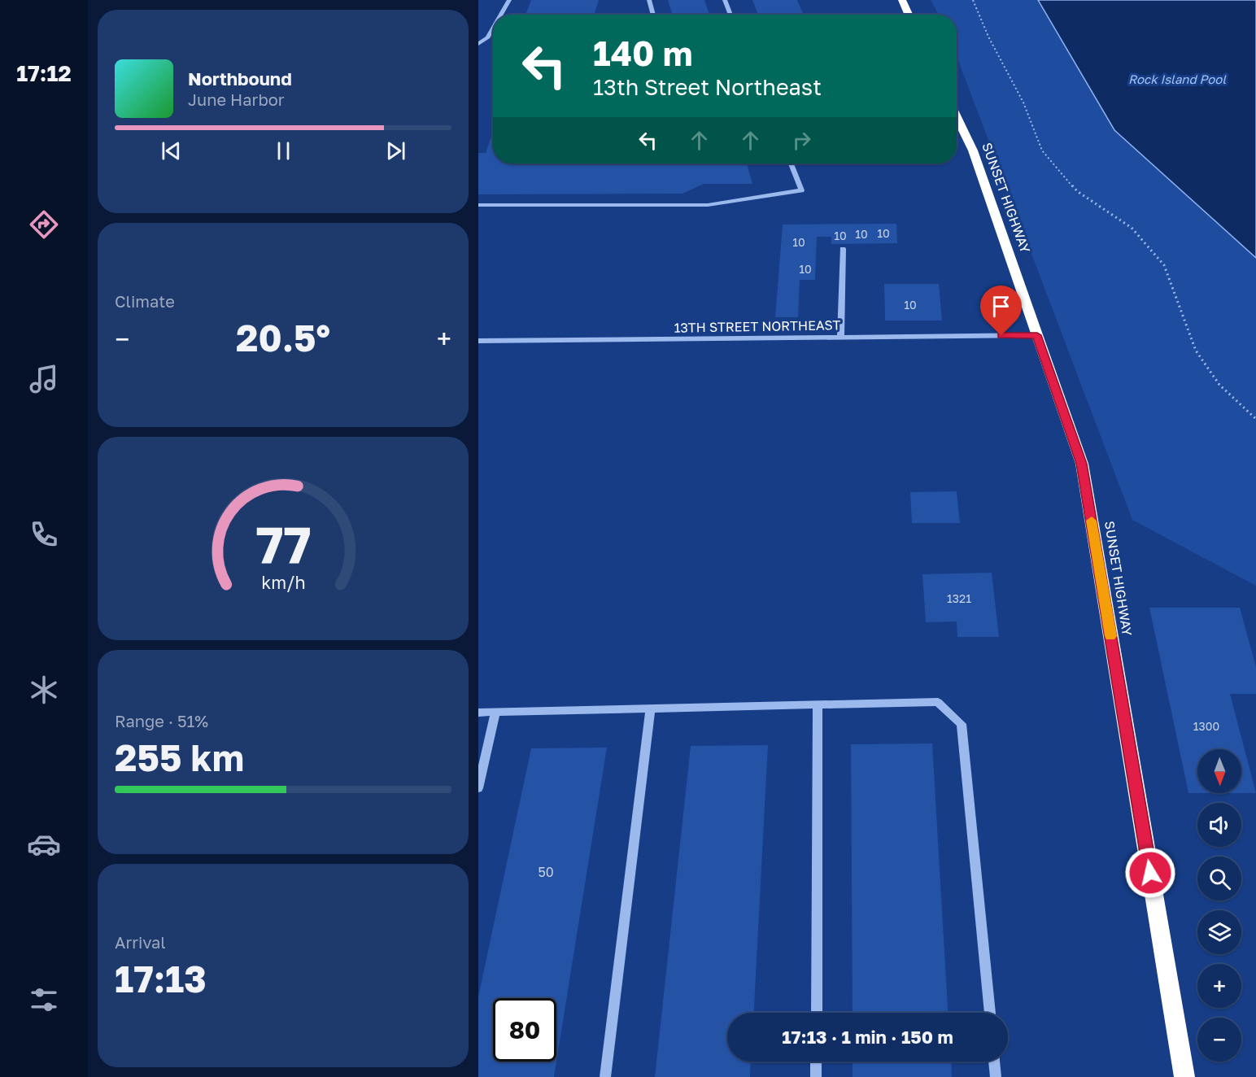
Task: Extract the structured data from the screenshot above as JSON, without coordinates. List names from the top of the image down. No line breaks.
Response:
{"streets":{"highway":["SUNSET HIGHWAY"],"street":["13TH STREET NORTHEAST"]},"crossings":[["SUNSET HIGHWAY","13TH STREET NORTHEAST"]],"water":["Rock Island Pool"],"house_numbers":["10","10","10","10","10","10","1321","1300","50"],"north":"bottom","page":{"tabs":"17:12","turn":["140 m","13th Street Northeast"],"song":["Northbound","June Harbor"],"tile":["Climate",["Range · 51%","255 km"],["Arrival","17:13"]],"heat":["−","20.5°","+"],"map_buttons":["+","−"],"limit":"80","trip":"17:13 · 1 min · 150 m","gauge":["77","km/h"]}}
